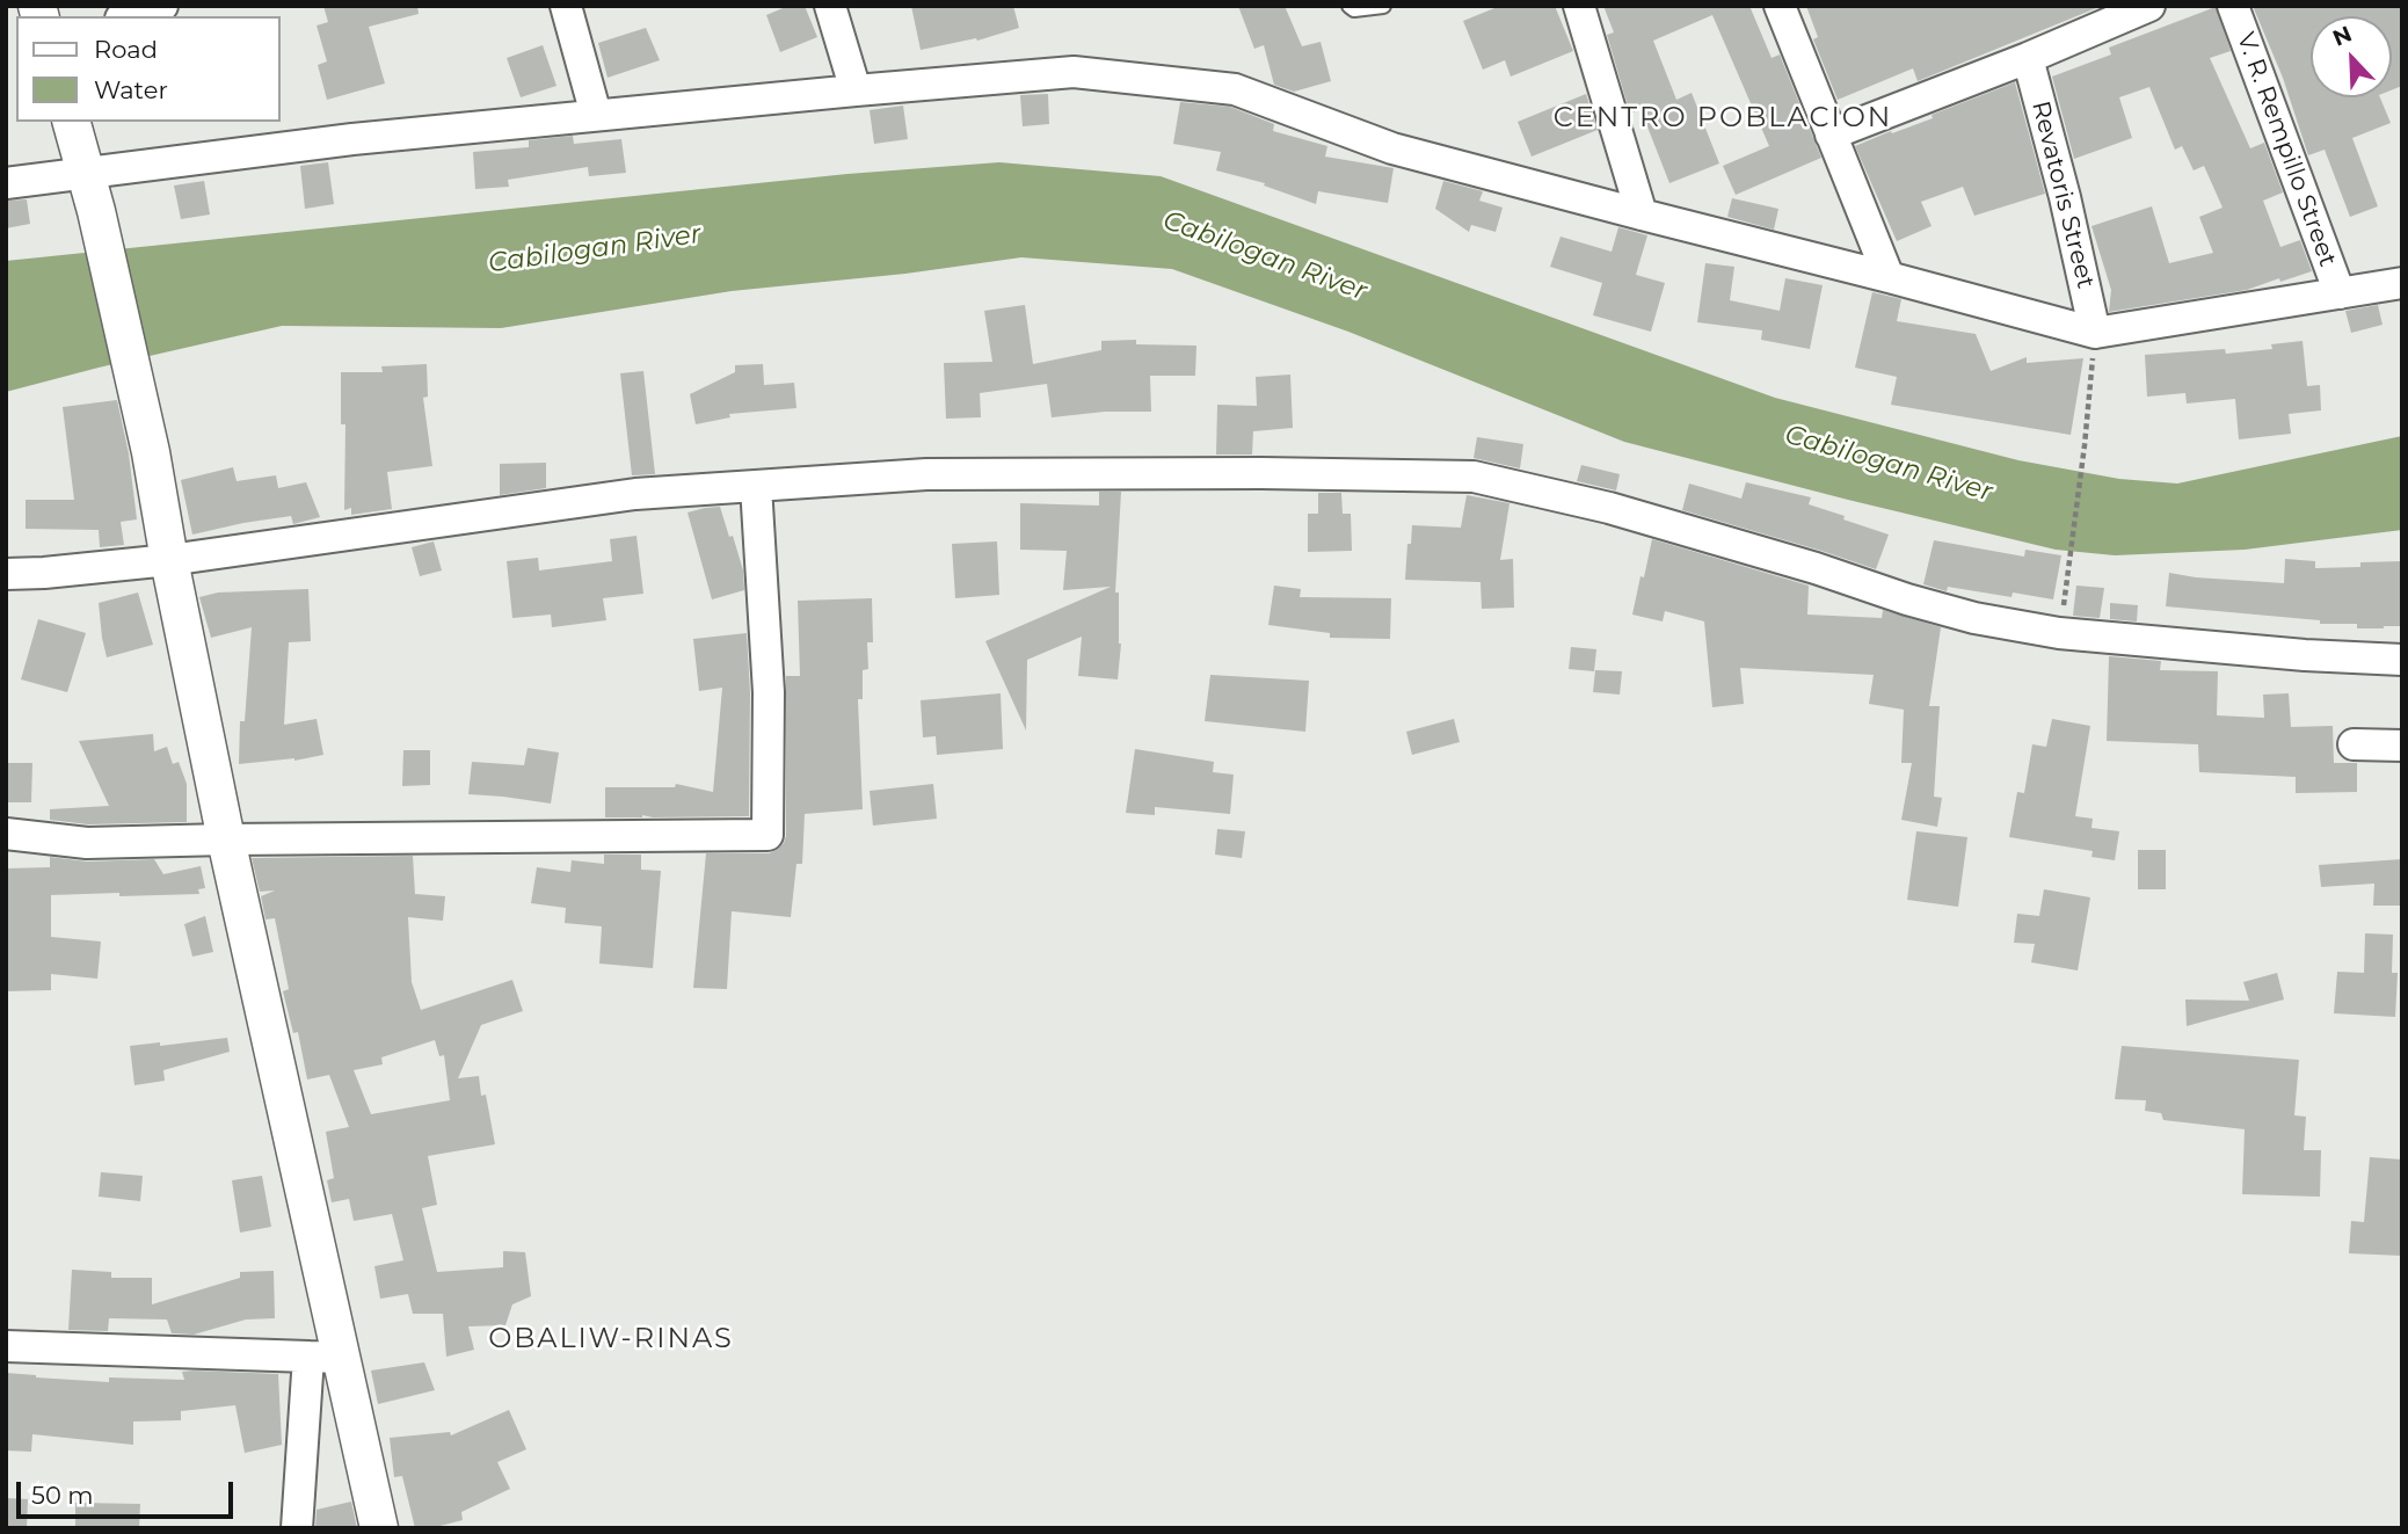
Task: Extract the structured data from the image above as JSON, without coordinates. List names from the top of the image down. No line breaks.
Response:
{"streets":{"street":["V. R. Rempillo Street","Revatoris Street"]},"districts":["CENTRO POBLACION","OBALIW-RINAS"],"water":["Cabilogan River"],"legend":["Road","Water"],"scale_bar":"50 m","north":"top left"}
